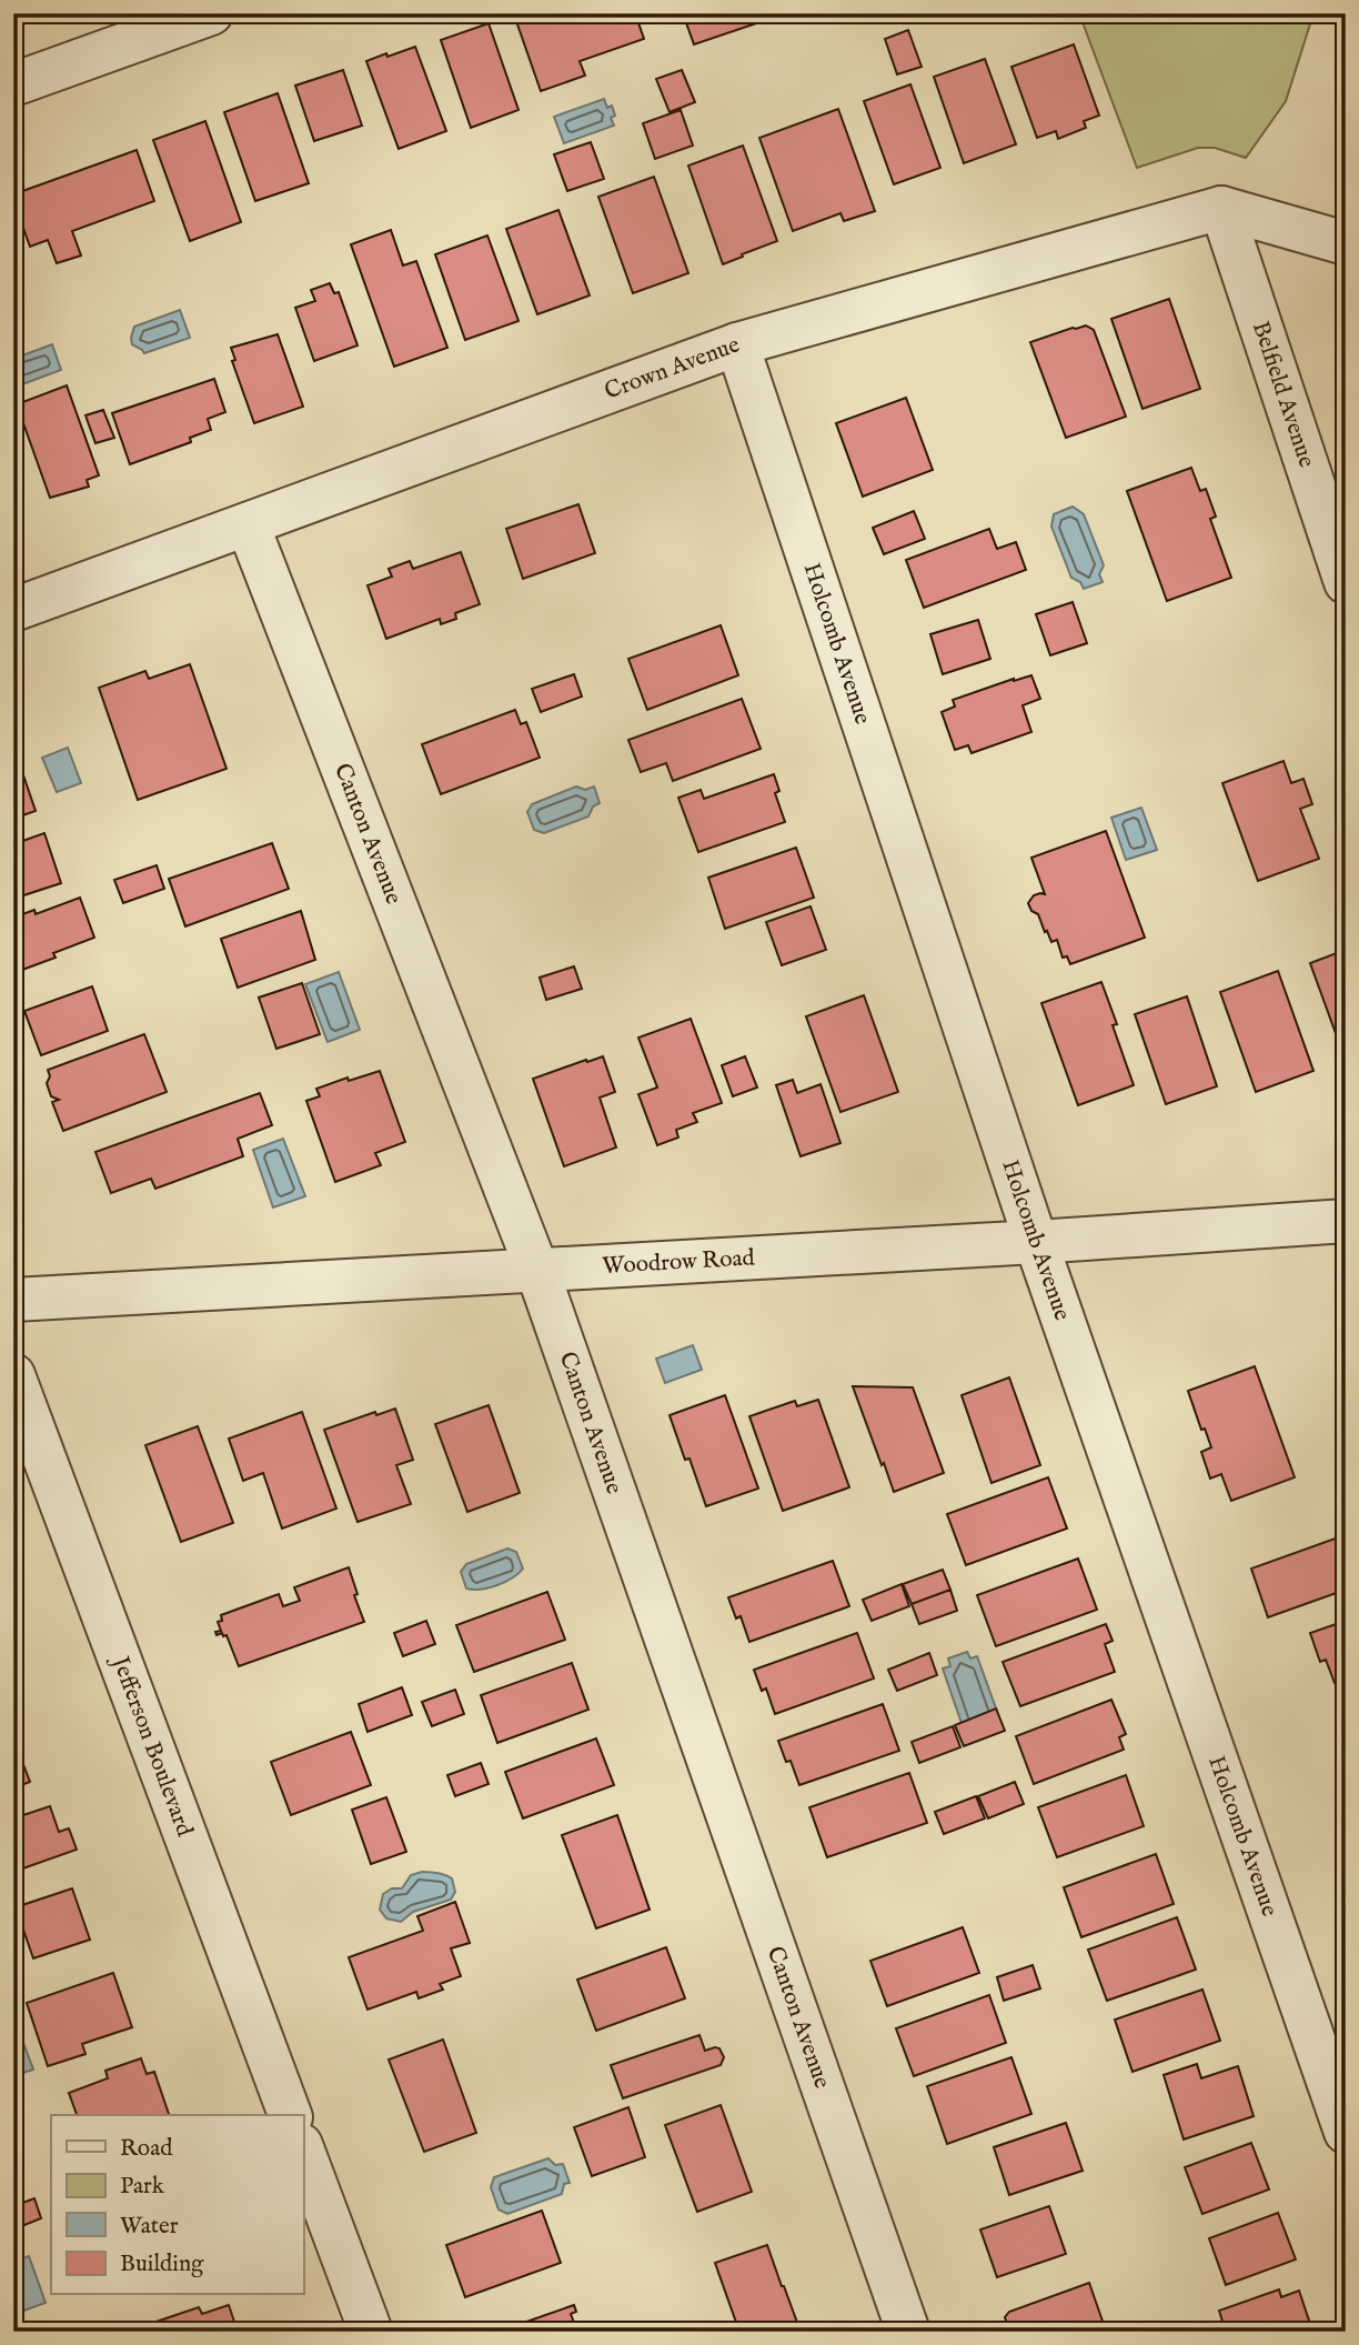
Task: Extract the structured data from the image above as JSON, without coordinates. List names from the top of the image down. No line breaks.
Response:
{"streets":{"street":["Crown Avenue","Belfield Avenue","Holcomb Avenue","Canton Avenue","Woodrow Road","Jefferson Boulevard"]},"crossings":[["Crown Avenue","Belfield Avenue"],["Crown Avenue","Holcomb Avenue"],["Crown Avenue","Canton Avenue"],["Holcomb Avenue","Woodrow Road"],["Canton Avenue","Woodrow Road"]],"legend":["Road","Park","Water","Building"]}
